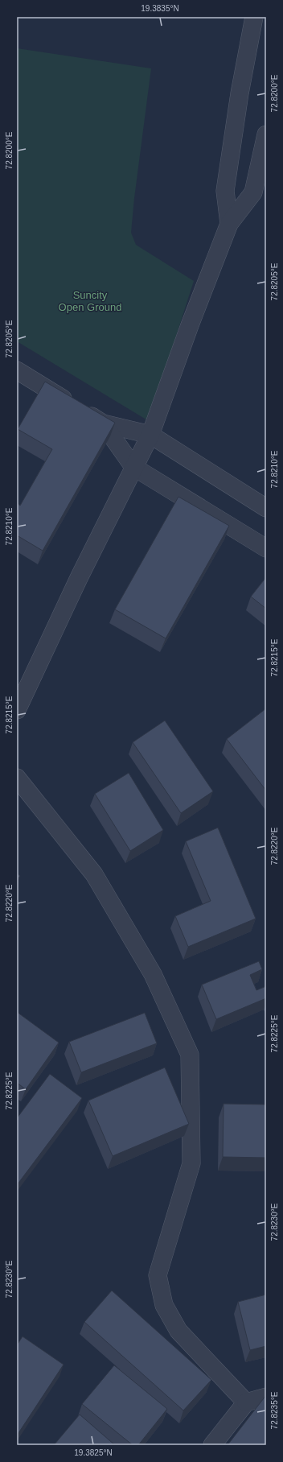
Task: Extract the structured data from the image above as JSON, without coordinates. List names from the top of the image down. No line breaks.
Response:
{"parks":["Suncity Open Ground"],"coordinates":["19.3835°N","72.8200°E","72.8205°E","72.8210°E","72.8215°E","72.8220°E","72.8225°E","72.8230°E","72.8235°E","19.3825°N"]}
